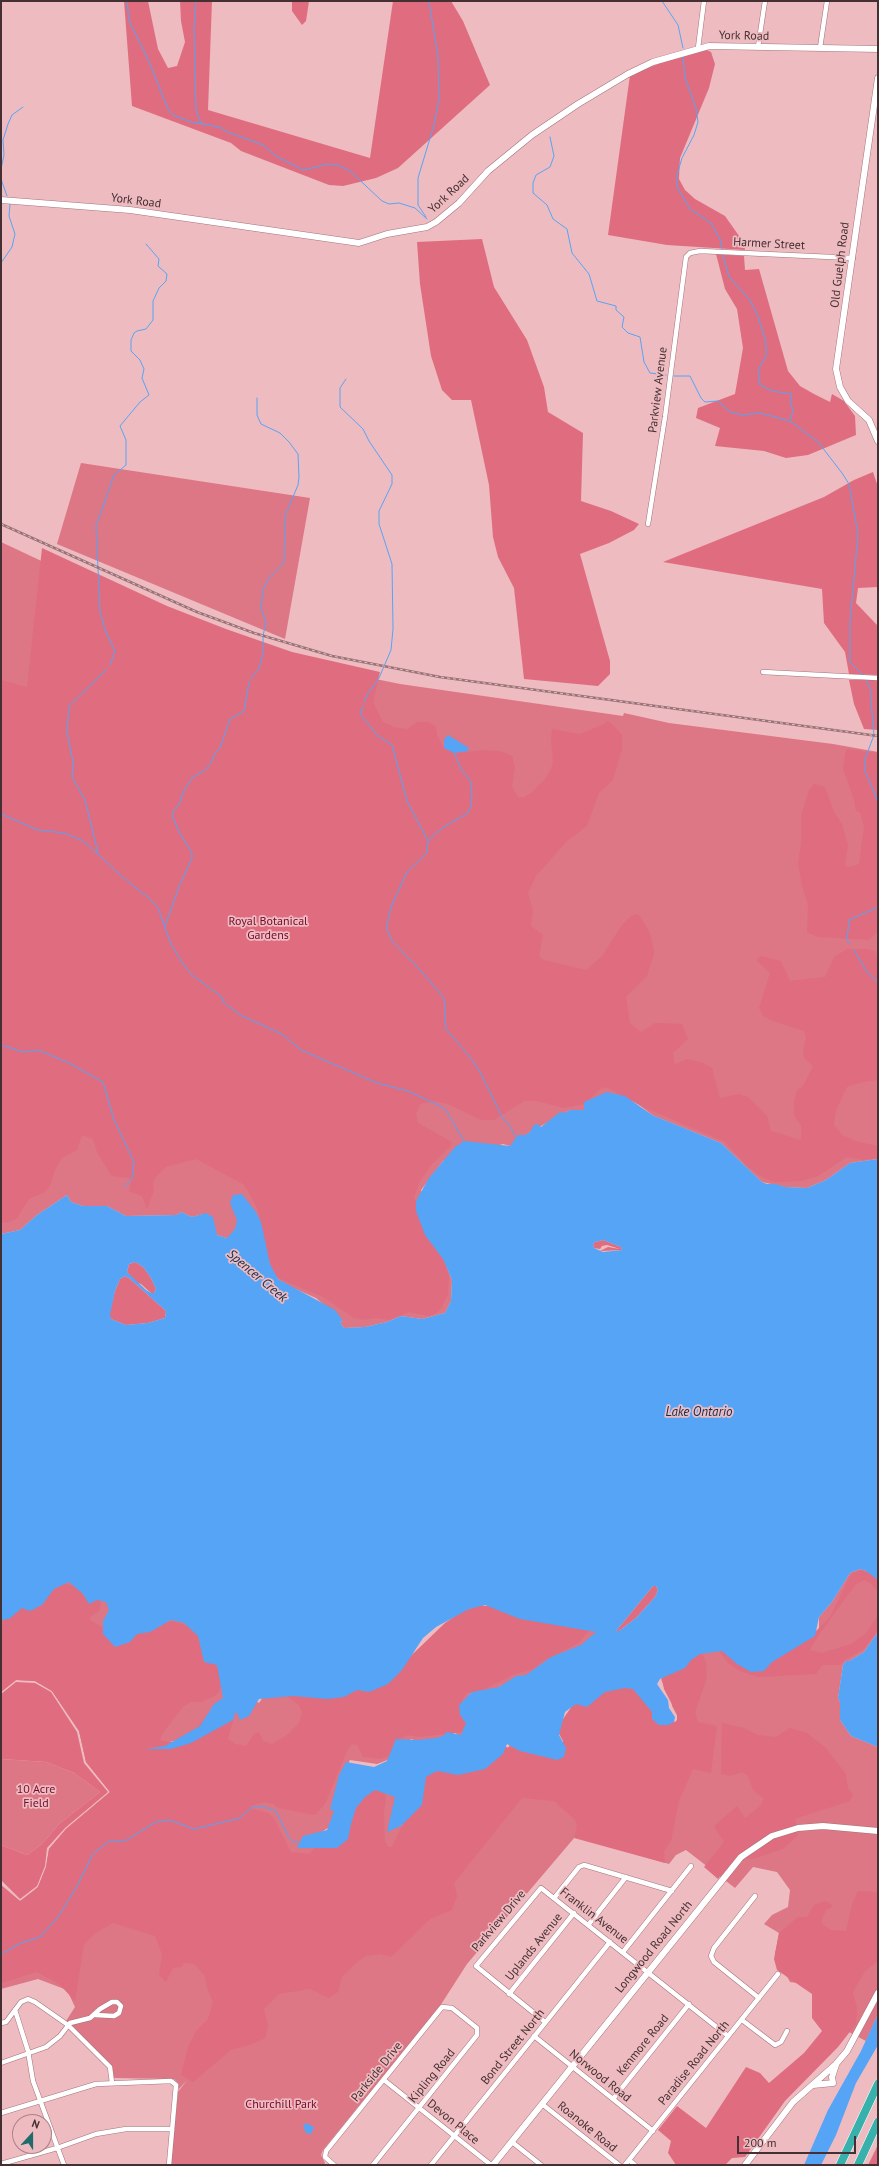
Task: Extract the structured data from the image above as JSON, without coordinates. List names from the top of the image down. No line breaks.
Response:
{"streets":{"street":["York Road","Harmer Street","Old Guelph Road","Parkview Avenue","Franklin Avenue","Parkview Drive","Uplands Avenue","Longwood Road North","Kenmore Road","Bond Street North","Paradise Road North","Parkside Drive","Kipling Road","Norwood Road","Devon Place","Roanoke Road"]},"crossings":[["Harmer Street","Old Guelph Road"],["Harmer Street","Parkview Avenue"],["Franklin Avenue","Parkview Drive"],["Franklin Avenue","Uplands Avenue"],["Franklin Avenue","Longwood Road North"],["Franklin Avenue","Kenmore Road"],["Franklin Avenue","Bond Street North"],["Franklin Avenue","Paradise Road North"],["Parkview Drive","Uplands Avenue"],["Longwood Road North","Norwood Road"],["Longwood Road North","Devon Place"],["Longwood Road North","Roanoke Road"],["Kenmore Road","Norwood Road"],["Bond Street North","Norwood Road"],["Bond Street North","Devon Place"],["Paradise Road North","Norwood Road"],["Parkside Drive","Kipling Road"],["Parkside Drive","Devon Place"],["Kipling Road","Devon Place"]],"water":["Spencer Creek","Lake Ontario"],"parks":["Royal Botanical Gardens","10 Acre Field","Churchill Park"],"scale_bar":"200 m","north":"top"}
